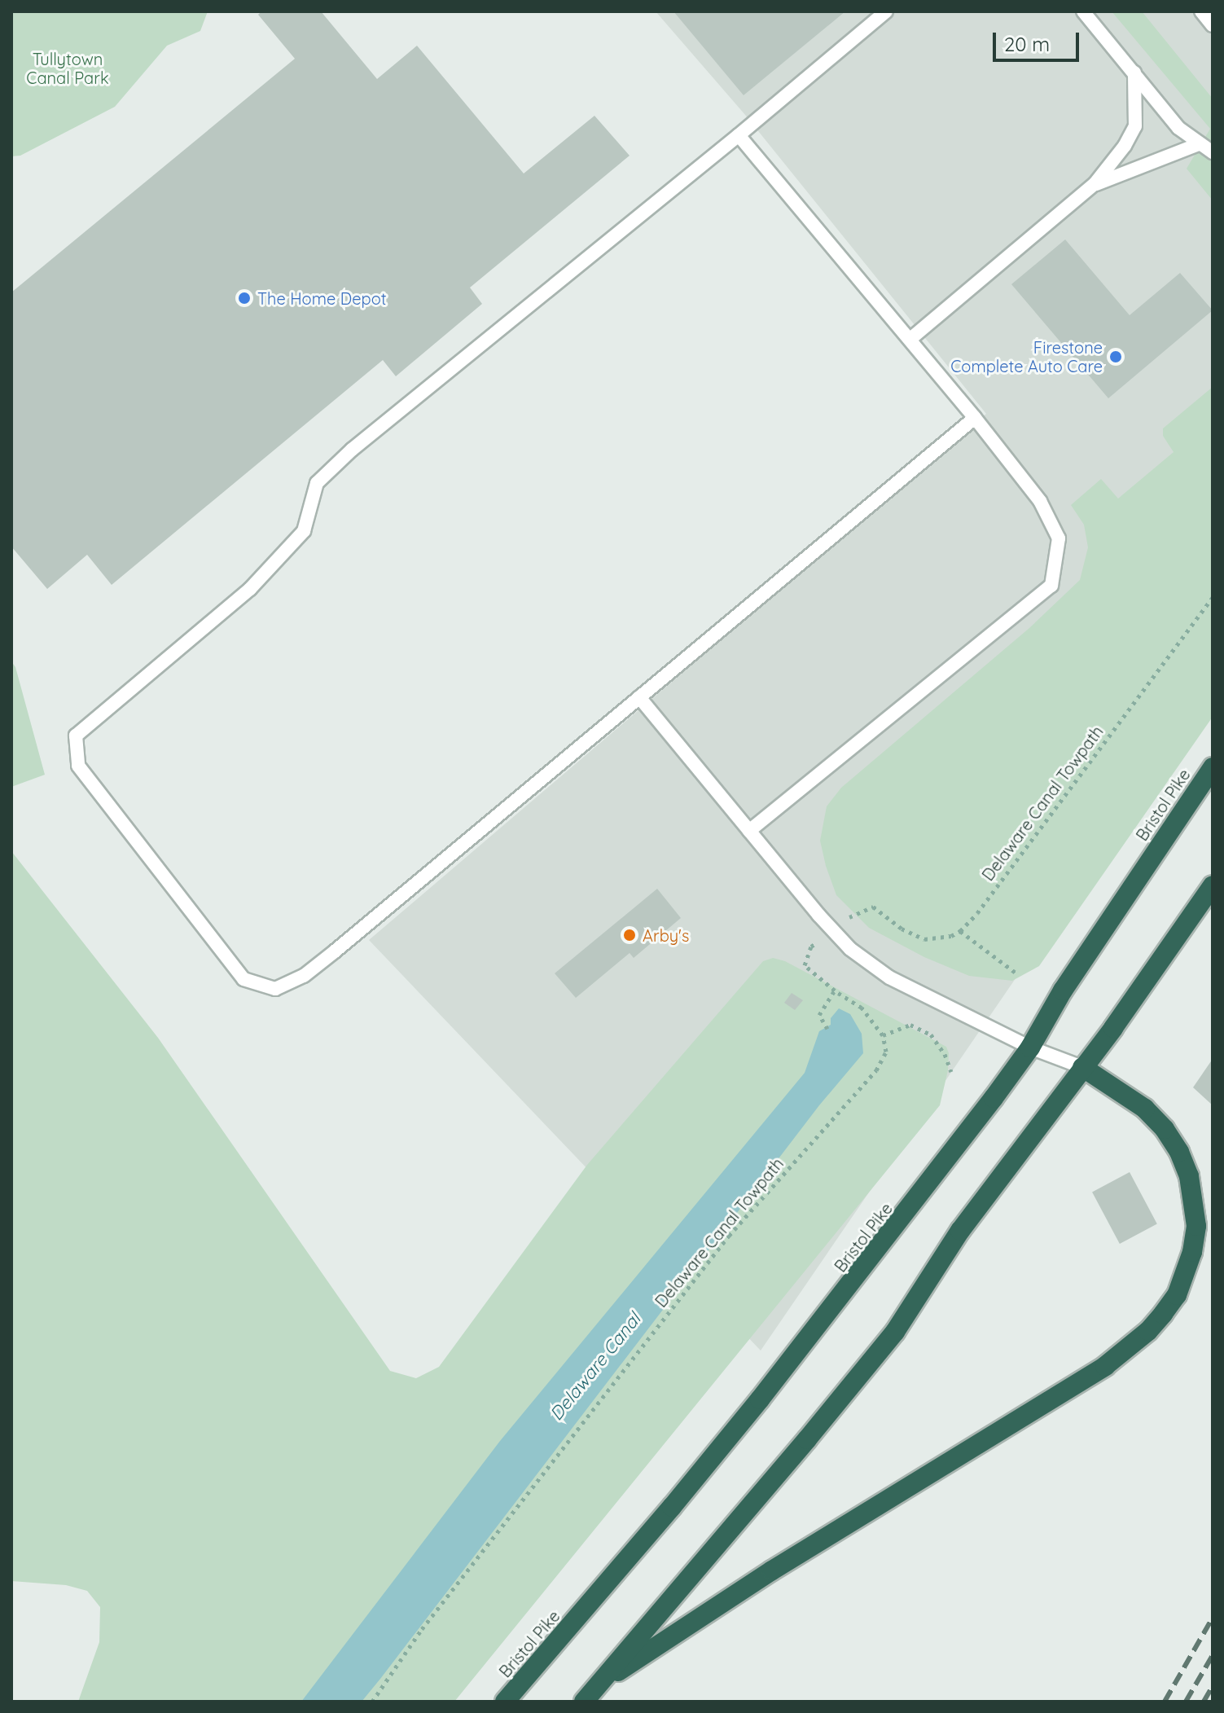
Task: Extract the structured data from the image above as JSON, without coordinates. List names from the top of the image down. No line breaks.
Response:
{"streets":{"highway":["Bristol Pike"],"path":["Delaware Canal Towpath"]},"water":["Delaware Canal"],"parks":["Tullytown Canal Park"],"places":["The Home Depot","Firestone Complete Auto Care","Arby's"],"scale_bar":"20 m"}
